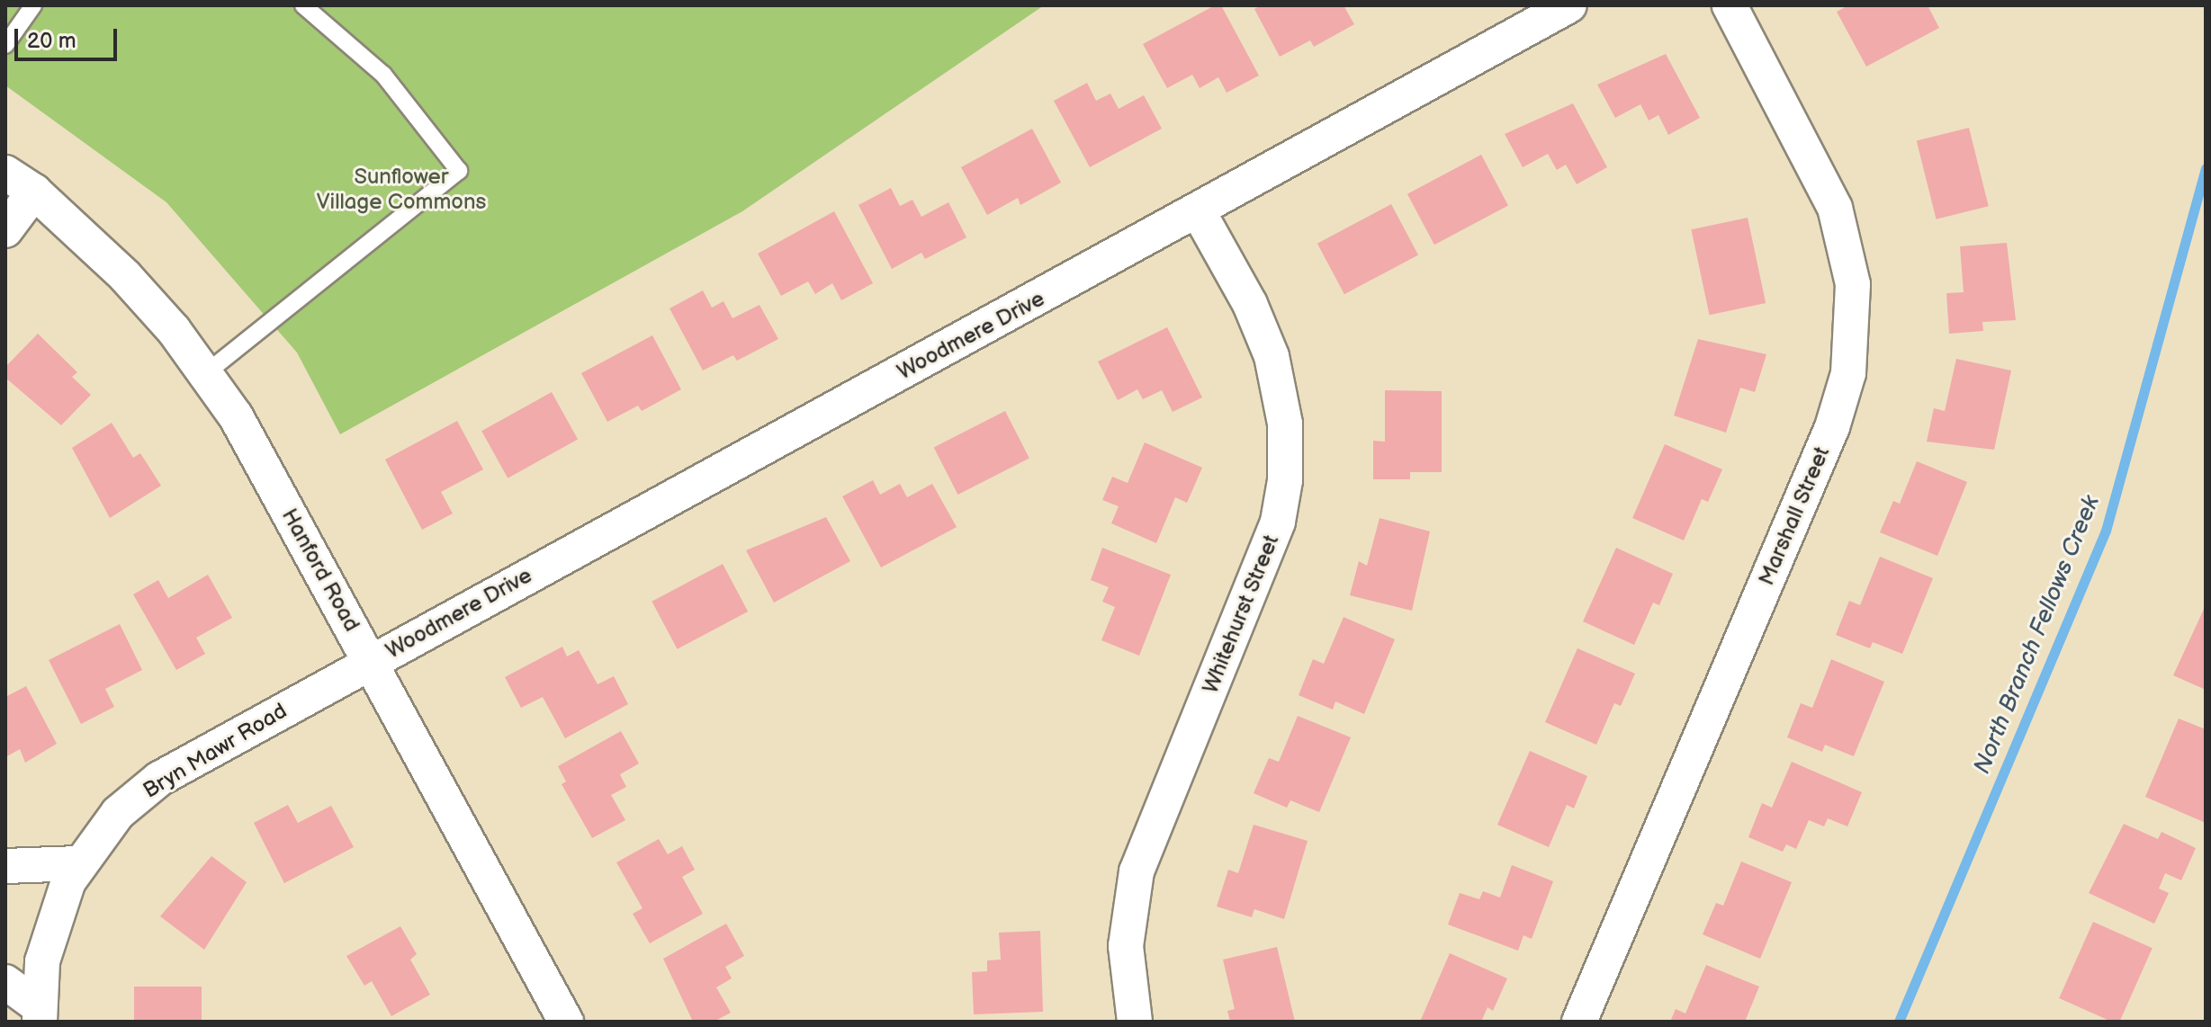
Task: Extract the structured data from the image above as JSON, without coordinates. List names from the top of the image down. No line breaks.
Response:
{"streets":{"street":["Woodmere Drive","Marshall Street","Hanford Road","Whitehurst Street","Bryn Mawr Road"]},"crossings":[["Woodmere Drive","Hanford Road"],["Woodmere Drive","Whitehurst Street"],["Woodmere Drive","Bryn Mawr Road"],["Hanford Road","Bryn Mawr Road"]],"water":["North Branch Fellows Creek"],"parks":["Sunflower Village Commons"],"scale_bar":"20 m"}
